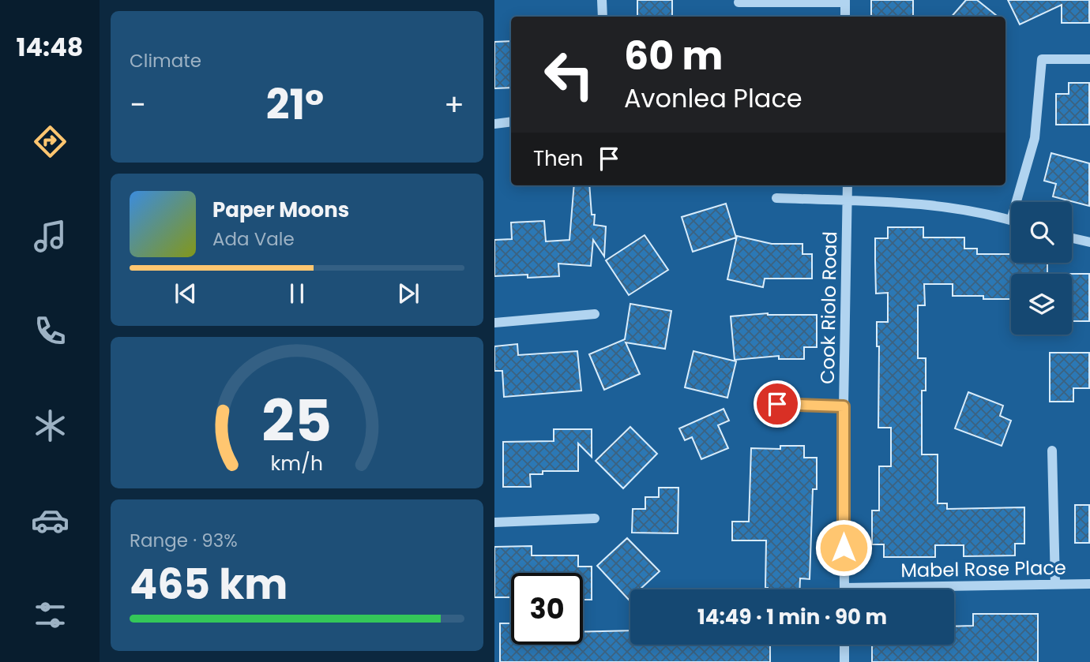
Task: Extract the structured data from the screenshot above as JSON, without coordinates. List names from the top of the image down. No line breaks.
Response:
{"streets":{"street":["Cook Riolo Road","Mabel Rose Place"]},"crossings":[["Cook Riolo Road","Mabel Rose Place"]],"page":{"tabs":"14:48","tile":["Climate",["Range · 93%","465 km"]],"turn":["60 m","Avonlea Place"],"heat":["−","21°","+"],"then":"Then","song":["Paper Moons","Ada Vale"],"limit":"30","trip":"14:49 · 1 min · 90 m","gauge":["25","km/h"]}}
